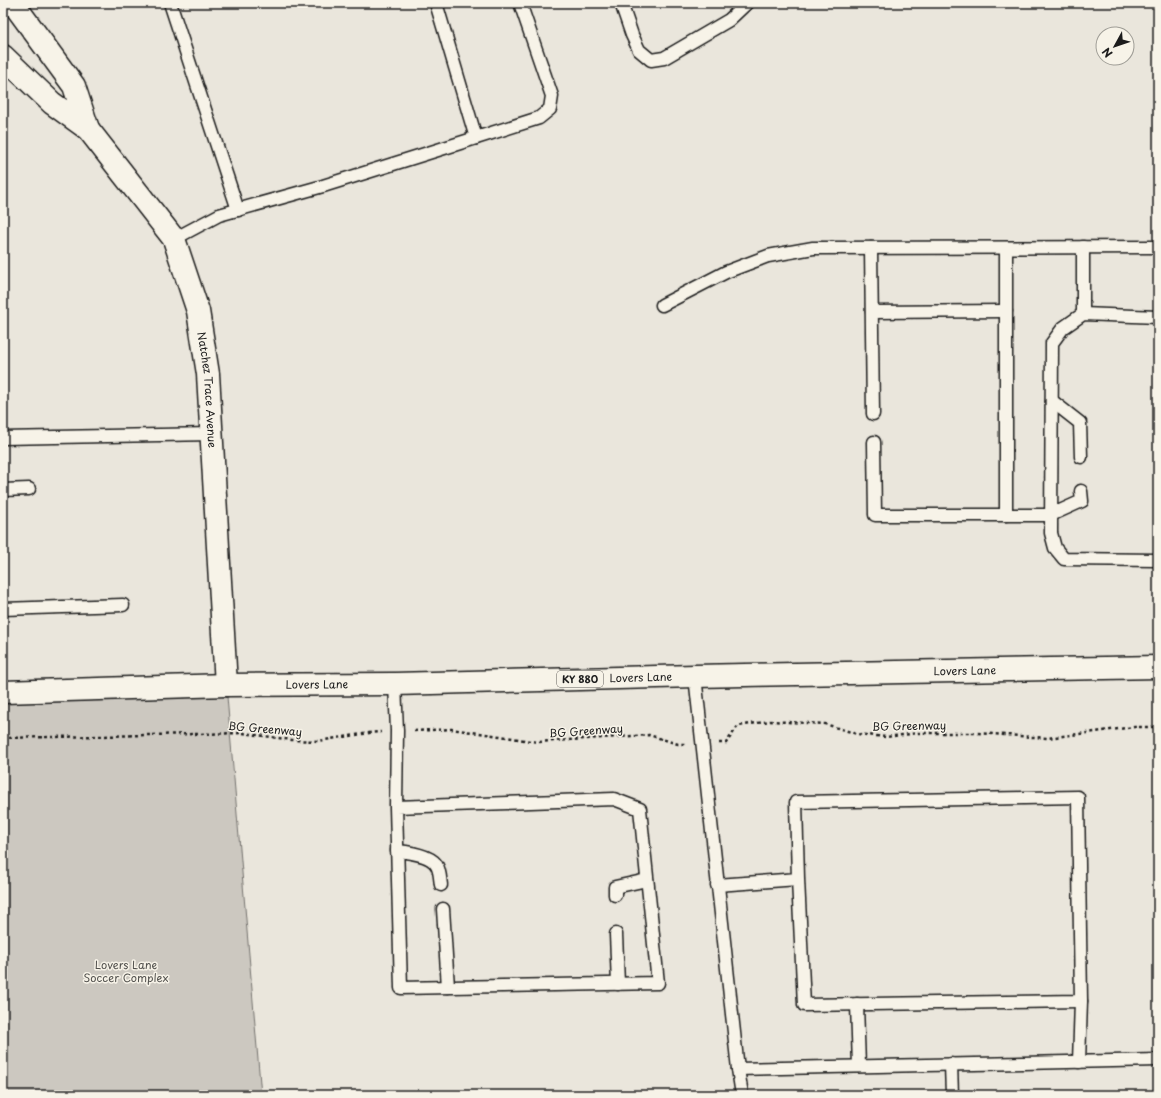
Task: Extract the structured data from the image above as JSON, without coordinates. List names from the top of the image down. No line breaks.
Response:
{"streets":{"main road":["Natchez Trace Avenue","Lovers Lane","KY 880"],"path":["BG Greenway"]},"crossings":[["Natchez Trace Avenue","Lovers Lane"]],"parks":["Lovers Lane Soccer Complex"],"north":"bottom left"}
